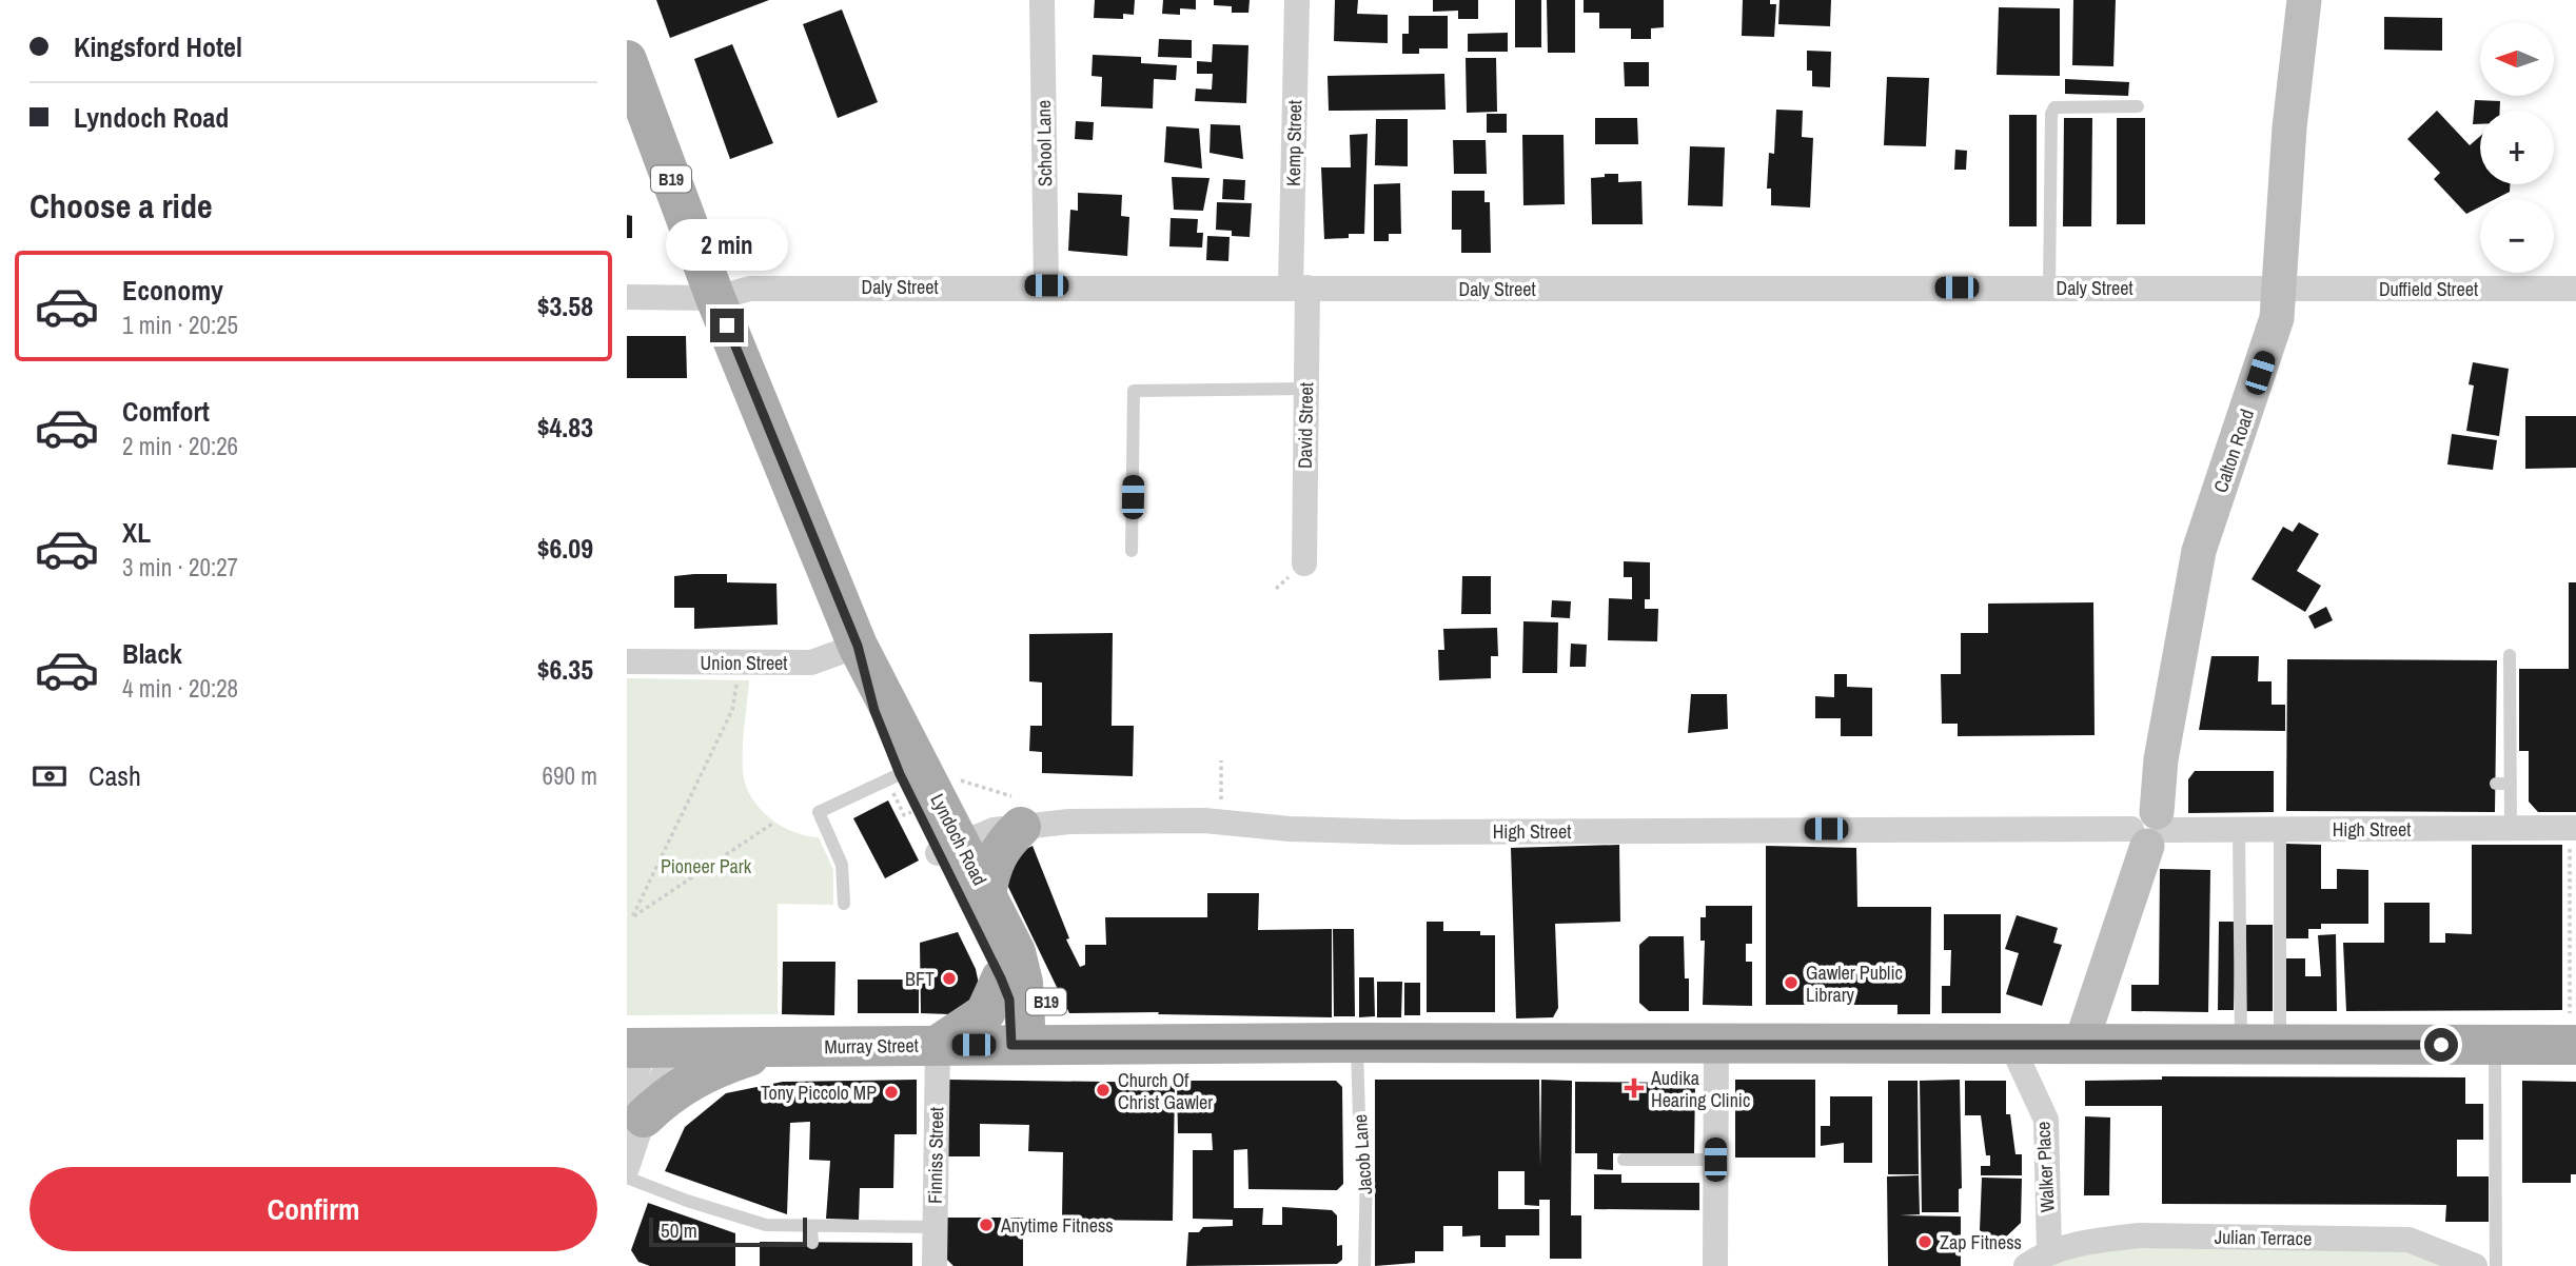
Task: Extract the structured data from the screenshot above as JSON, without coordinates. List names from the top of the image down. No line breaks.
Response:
{"streets":{"main road":["B19","Calton Road","Lyndoch Road","Murray Street"],"street":["School Lane","Kemp Street","Daly Street","Duffield Street","David Street","Union Street","High Street","Finniss Street","Walker Place","Julian Terrace"],"lane":["Jacob Lane"]},"crossings":[["School Lane","Daly Street"],["Kemp Street","Daly Street"],["Kemp Street","David Street"],["B19","Lyndoch Road"],["B19","Murray Street"],["Daly Street","Duffield Street"],["Daly Street","David Street"],["Daly Street","Calton Road"],["Daly Street","Lyndoch Road"],["Duffield Street","Calton Road"],["Calton Road","High Street"],["Calton Road","Murray Street"],["Union Street","Lyndoch Road"],["High Street","Lyndoch Road"],["Lyndoch Road","Murray Street"],["Murray Street","Jacob Lane"],["Murray Street","Finniss Street"],["Murray Street","Walker Place"],["Walker Place","Julian Terrace"]],"parks":["Pioneer Park"],"places":{"other":["BFT","Gawler Public Library","Church Of Christ Gawler","Tony Piccolo MP","Anytime Fitness","Zap Fitness"],"health":["Audika Hearing Clinic"]},"scale_bar":"50 m","north":"left","page":{"banner":["Kingsford Hotel","Lyndoch Road"],"map_buttons":["+","−"],"heading":"Choose a ride","bubble":"2 min","list":[{"name":"Economy","note":"1 min · 20:25","value":"$3.58"},{"name":"Comfort","note":"2 min · 20:26","value":"$4.83"},{"name":"XL","note":"3 min · 20:27","value":"$6.09"},{"name":"Black","note":"4 min · 20:28","value":"$6.35"}],"pay":["Cash","690 m"],"buttons":"Confirm","scale":"50 m"}}
